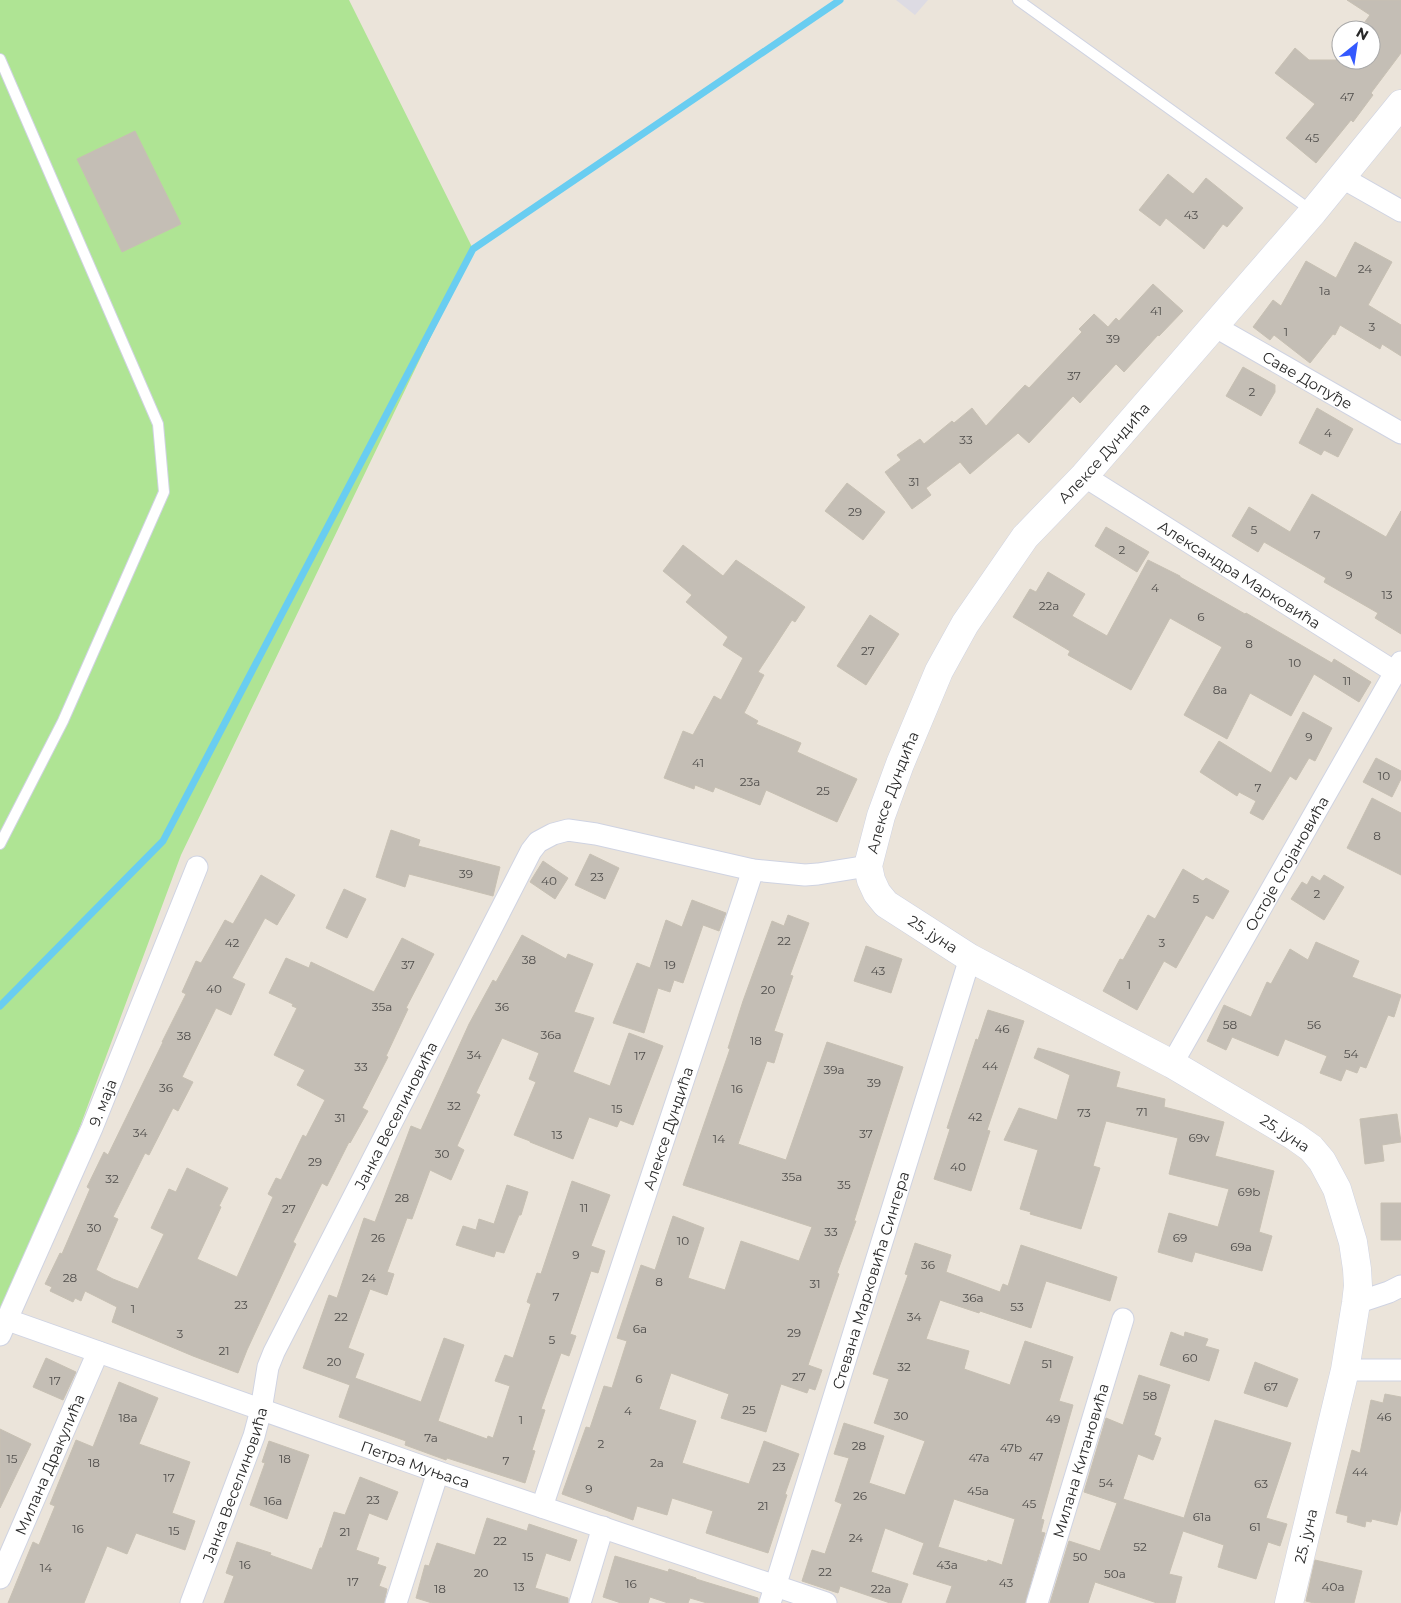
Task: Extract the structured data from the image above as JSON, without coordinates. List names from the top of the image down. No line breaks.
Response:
{"streets":{"street":["Саве Допуђе","Алексе Дундића","Александра Марковића","Остоје Стојановића","25. јуна","9. маја","Јанка Веселиновића","Стевана Марковића Сингера","Милана Китановића","Петра Муњаса","Милана Дракулића"]},"crossings":[["Саве Допуђе","Алексе Дундића"],["Алексе Дундића","Александра Марковића"],["Алексе Дундића","25. јуна"],["Алексе Дундића","Јанка Веселиновића"],["Алексе Дундића","Петра Муњаса"],["Александра Марковића","Остоје Стојановића"],["Остоје Стојановића","25. јуна"],["25. јуна","Стевана Марковића Сингера"],["9. маја","Петра Муњаса"],["Јанка Веселиновића","Петра Муњаса"],["Стевана Марковића Сингера","Петра Муњаса"],["Петра Муњаса","Милана Дракулића"]],"house_numbers":["47","45","43","24","1a","41","3","1","39","37","2","4","33","31","29","5","7","2","9","4","13","22a","6","8","27","10","11","8a","9","41","10","23a","7","25","8","39","23","40","2","5","22","42","3","38","37","19","43","1","40","20","35a","36","58","56","46","36a","38","18","54","34","17","44","33","39a","39","36","16","32","15","71","73","42","31","34","37","13","69v","14","30","29","40","35a","32","35","69b","28","11","27","30","33","26","69","10","69a","9","36","28","24","8","31","7","36a","23","53","1","22","34","6a","29","3","5","21","60","20","51","32","27","6","17","67","58","25","4","30","46","18a","49","1","7a","2","28","47b","47","47a","15","18","7","18","2a","23","44","17","54","63","9","45a","26","23","16a","45","21","61a","61","16","15","21","24","22","52","15","50","16","43a","14","22","20","50a","17","43","16","13","40a","18","22a"],"north":"top right"}
